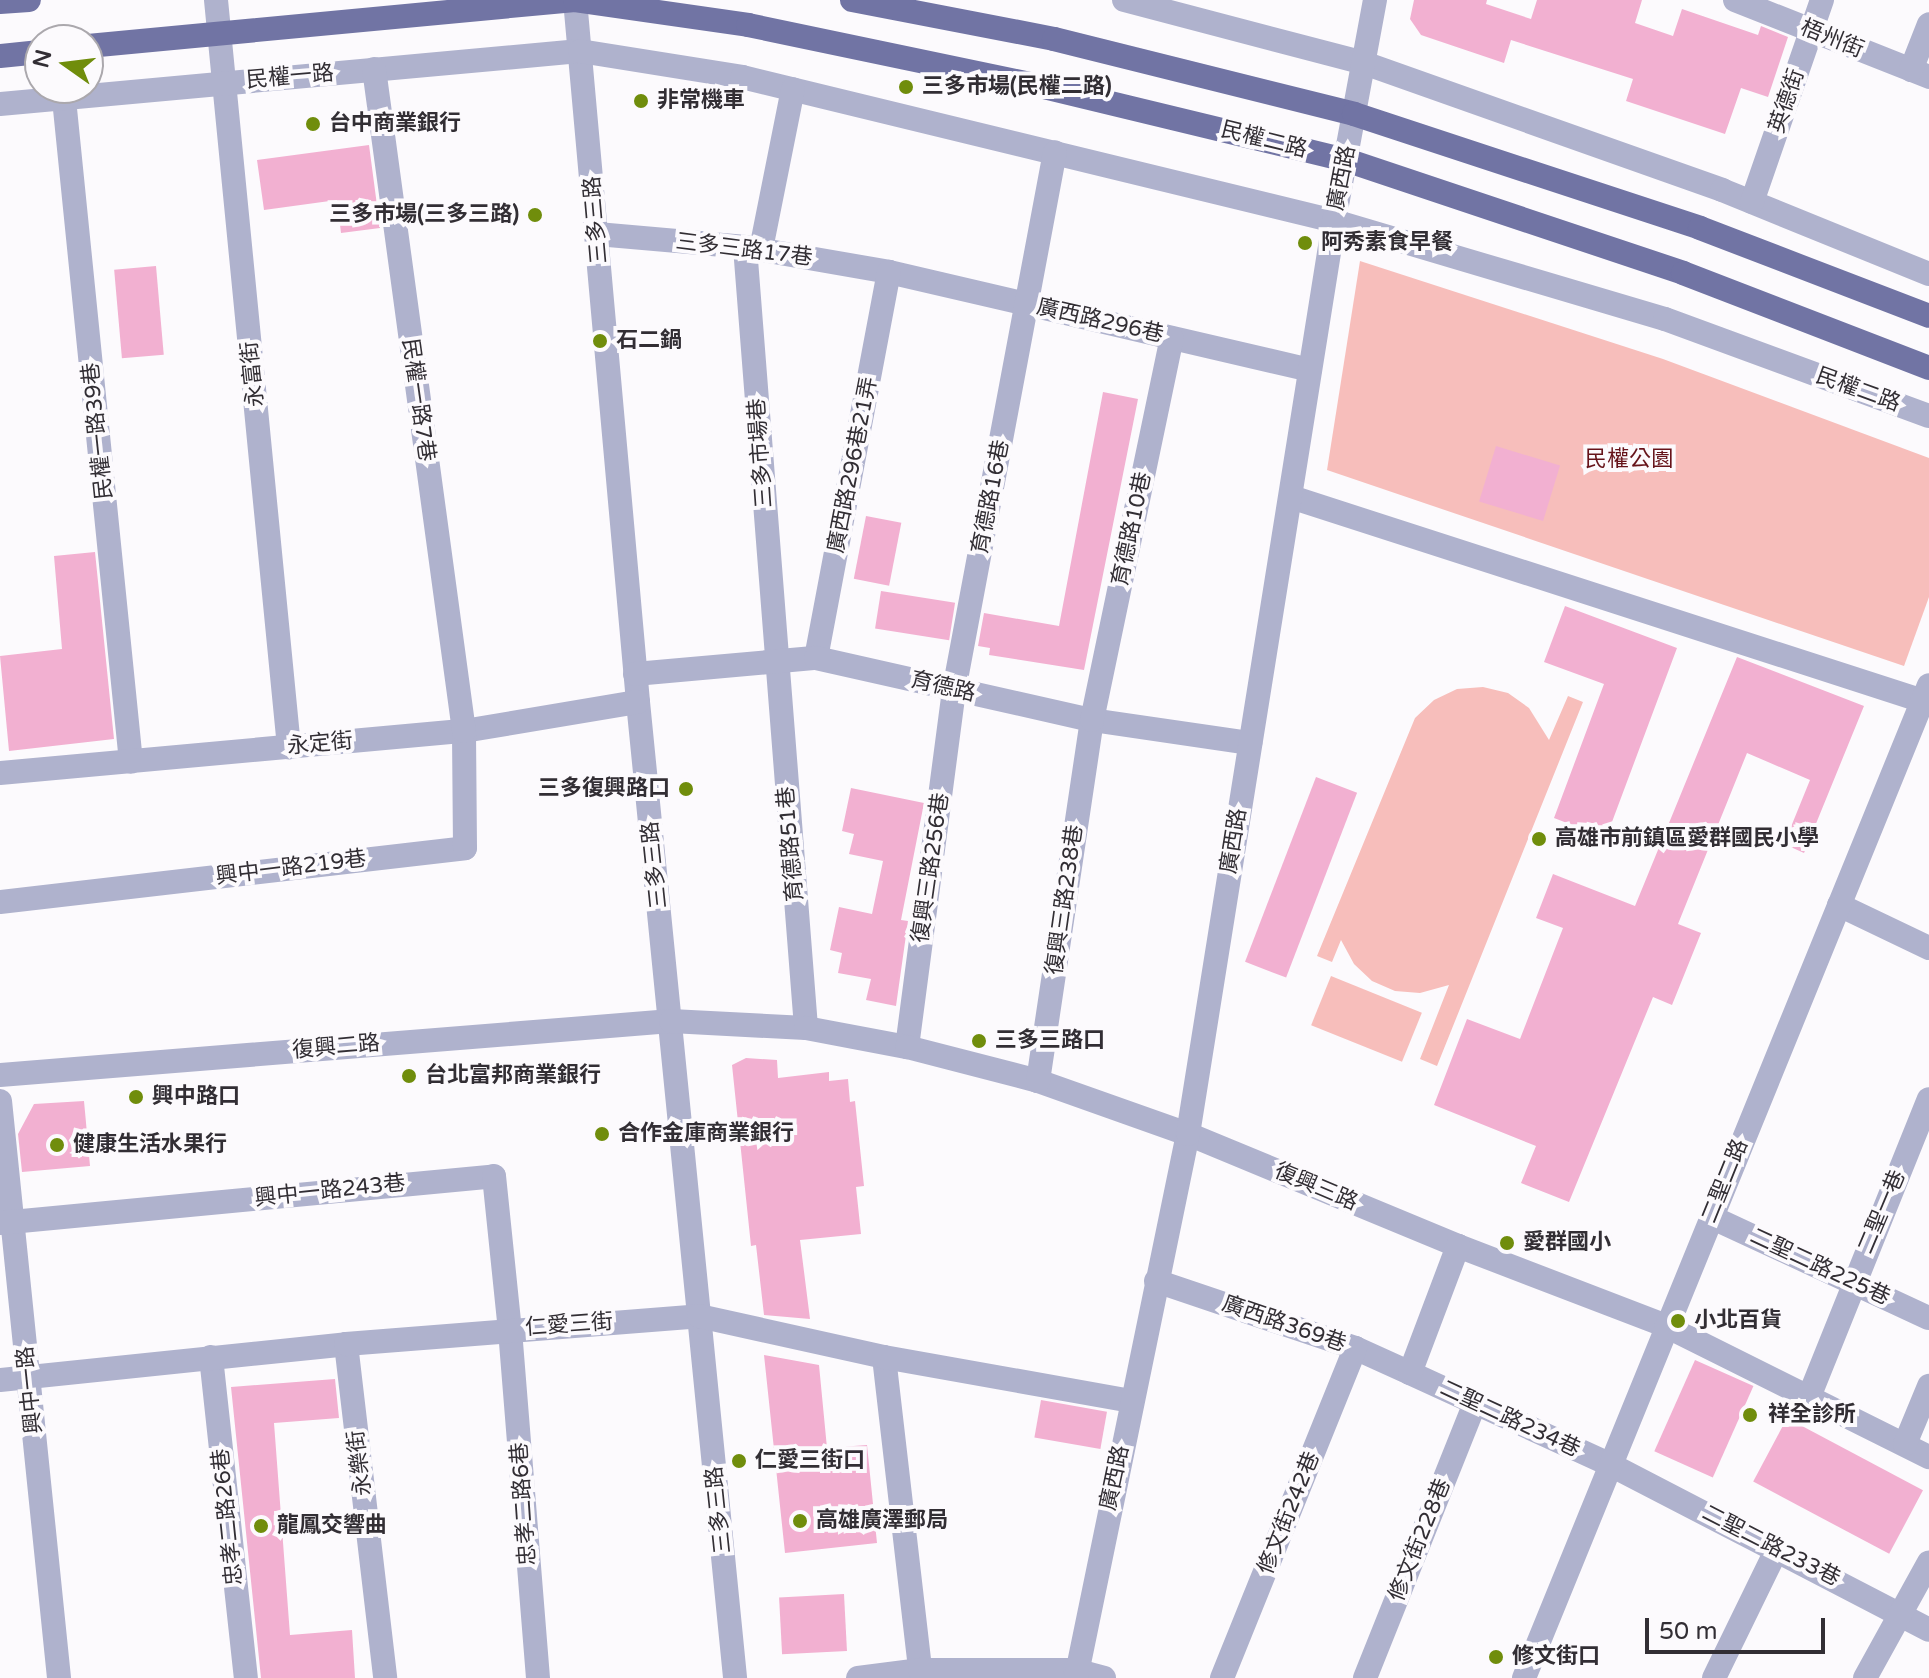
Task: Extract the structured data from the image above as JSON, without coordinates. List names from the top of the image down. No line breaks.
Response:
{"streets":{"main road":["民權二路"],"street":["梧州街","民權一路","英德街","廣西路","三多三路","三多三路17巷","廣西路296巷","永富街","民權一路7巷","民權一路39巷","三多市場巷","廣西路296巷21弄","育德路16巷","育德路10巷","育德路","永定街","育德路51巷","興中一路219巷","復興三路256巷","復興三路238巷","復興二路","二聖二路","復興三路","興中一路243巷","二聖一巷","二聖二路225巷","廣西路369巷","仁愛三街","興中一路","二聖二路234巷","永樂街","忠孝二路6巷","修文街242巷","忠孝二路26巷","修文街228巷","二聖二路233巷"]},"crossings":[["梧州街","英德街"],["民權一路","民權二路"],["民權一路","三多三路"],["民權一路","永富街"],["民權一路","民權一路7巷"],["民權二路","廣西路"],["民權二路","三多三路"],["民權二路","三多市場巷"],["民權二路","育德路16巷"],["廣西路","廣西路296巷"],["廣西路","育德路"],["廣西路","復興三路"],["廣西路","廣西路369巷"],["廣西路","仁愛三街"],["三多三路","三多三路17巷"],["三多三路","育德路"],["三多三路","永定街"],["三多三路","復興二路"],["三多三路","復興三路"],["三多三路","仁愛三街"],["三多三路17巷","廣西路296巷"],["三多三路17巷","三多市場巷"],["三多三路17巷","廣西路296巷21弄"],["廣西路296巷","廣西路296巷21弄"],["廣西路296巷","育德路16巷"],["廣西路296巷","育德路10巷"],["永富街","永定街"],["民權一路7巷","永定街"],["民權一路7巷","興中一路219巷"],["民權一路39巷","永定街"],["三多市場巷","育德路"],["三多市場巷","育德路51巷"],["廣西路296巷21弄","育德路"],["育德路16巷","育德路"],["育德路16巷","復興三路256巷"],["育德路10巷","育德路"],["育德路10巷","復興三路238巷"],["育德路","育德路51巷"],["育德路","復興三路256巷"],["育德路","復興三路238巷"],["永定街","興中一路219巷"],["育德路51巷","復興三路"],["復興三路256巷","復興三路"],["復興三路238巷","復興三路"],["復興二路","復興三路"],["二聖二路","復興三路"],["二聖二路","二聖二路225巷"],["二聖二路","二聖二路234巷"],["二聖二路","二聖二路233巷"],["復興三路","二聖一巷"],["興中一路243巷","仁愛三街"],["興中一路243巷","興中一路"],["興中一路243巷","忠孝二路6巷"],["二聖一巷","二聖二路225巷"],["廣西路369巷","二聖二路234巷"],["廣西路369巷","修文街242巷"],["仁愛三街","興中一路"],["仁愛三街","永樂街"],["仁愛三街","忠孝二路6巷"],["仁愛三街","忠孝二路26巷"],["二聖二路234巷","修文街228巷"],["二聖二路234巷","二聖二路233巷"]],"parks":["民權公園"],"places":["三多市場(民權二路)","非常機車","台中商業銀行","三多市場(三多三路)","阿秀素食早餐","石二鍋","三多復興路口","高雄市前鎮區愛群國民小學","三多三路口","台北富邦商業銀行","興中路口","合作金庫商業銀行","健康生活水果行","愛群國小","小北百貨","祥全診所","仁愛三街口","高雄廣澤郵局","龍鳳交響曲","修文街口"],"scale_bar":"50 m","north":"left"}
